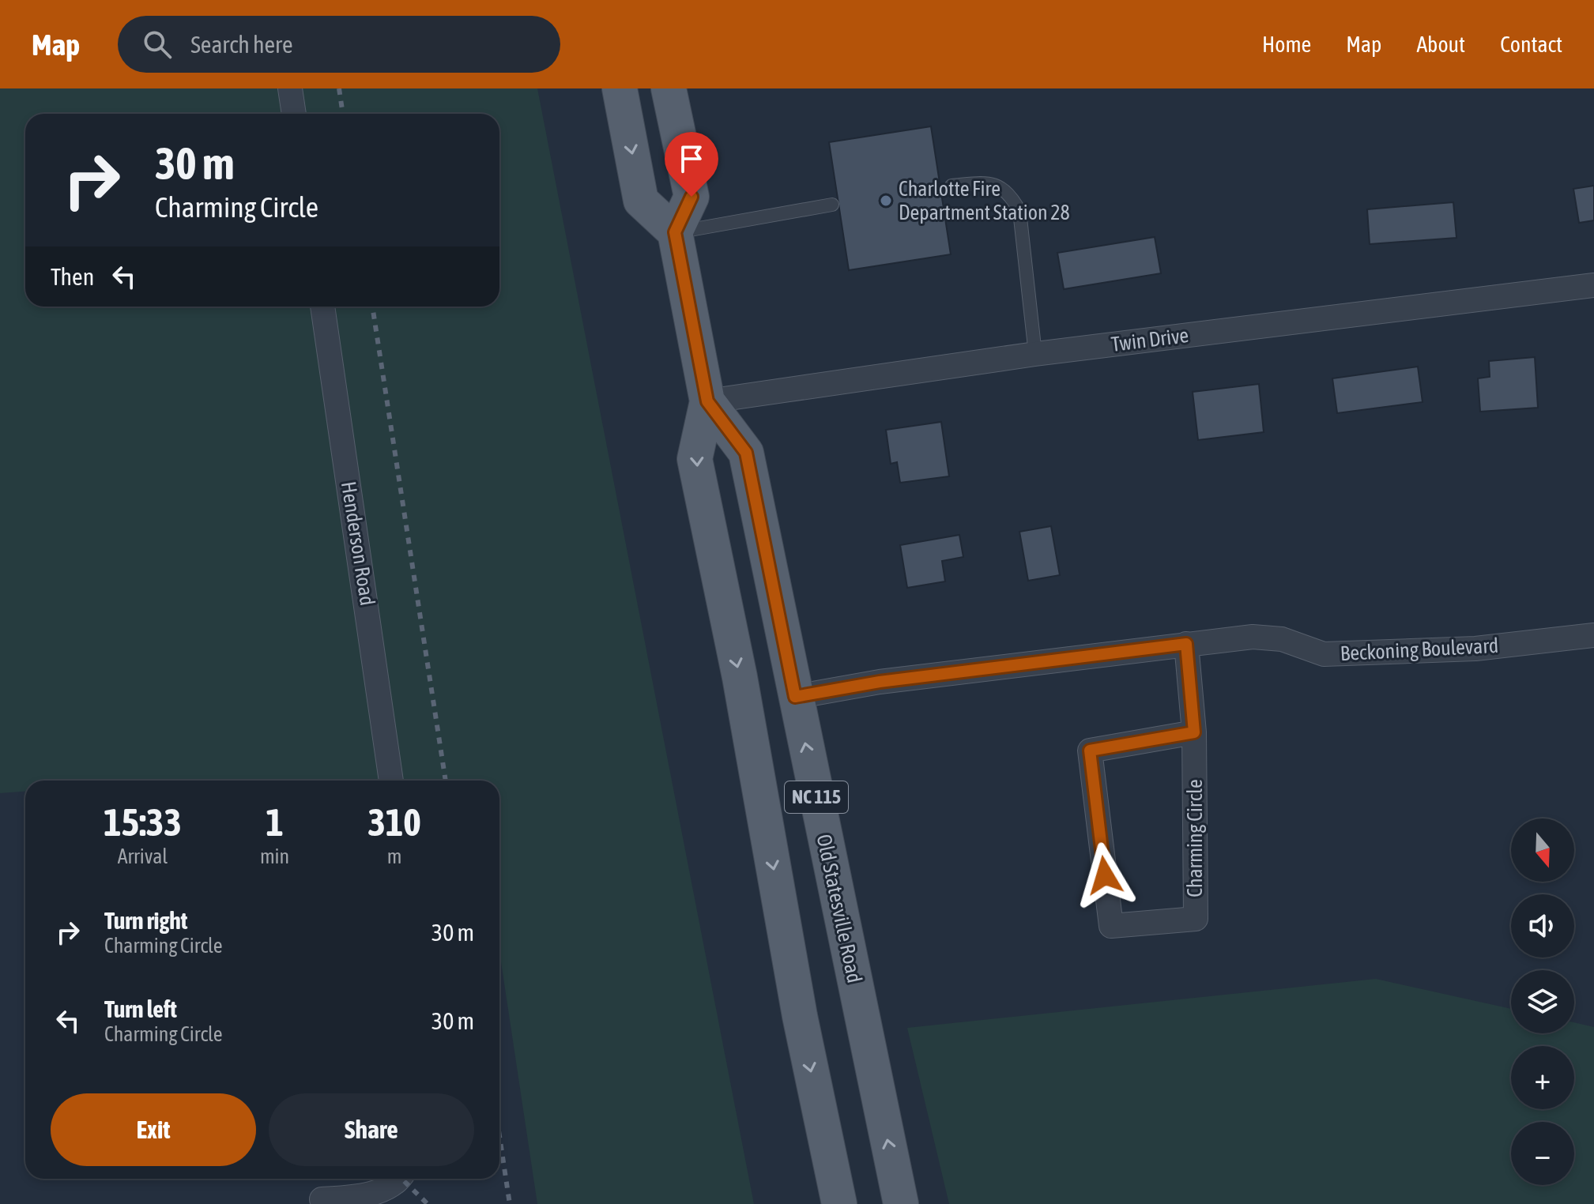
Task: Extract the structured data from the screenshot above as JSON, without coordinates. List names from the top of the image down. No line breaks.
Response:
{"streets":{"main road":["NC 115","Old Statesville Road"],"street":["Twin Drive","Henderson Road","Beckoning Boulevard","Charming Circle"]},"crossings":[["Twin Drive","Old Statesville Road"],["Beckoning Boulevard","Charming Circle"],["Beckoning Boulevard","Old Statesville Road"]],"places":["Charlotte Fire Department Station 28"],"north":"bottom","page":{"header":"Map","search":"Search here","nav":["Home","Map","About","Contact"],"turn":["30 m","Charming Circle"],"then":"Then","eta":["15:33","Arrival","1","min","310","m"],"map_buttons":["+","−"],"list":[{"name":"Turn right","note":"Charming Circle","value":"30 m"},{"name":"Turn left","note":"Charming Circle","value":"30 m"}],"buttons":["Exit","Share"]}}
